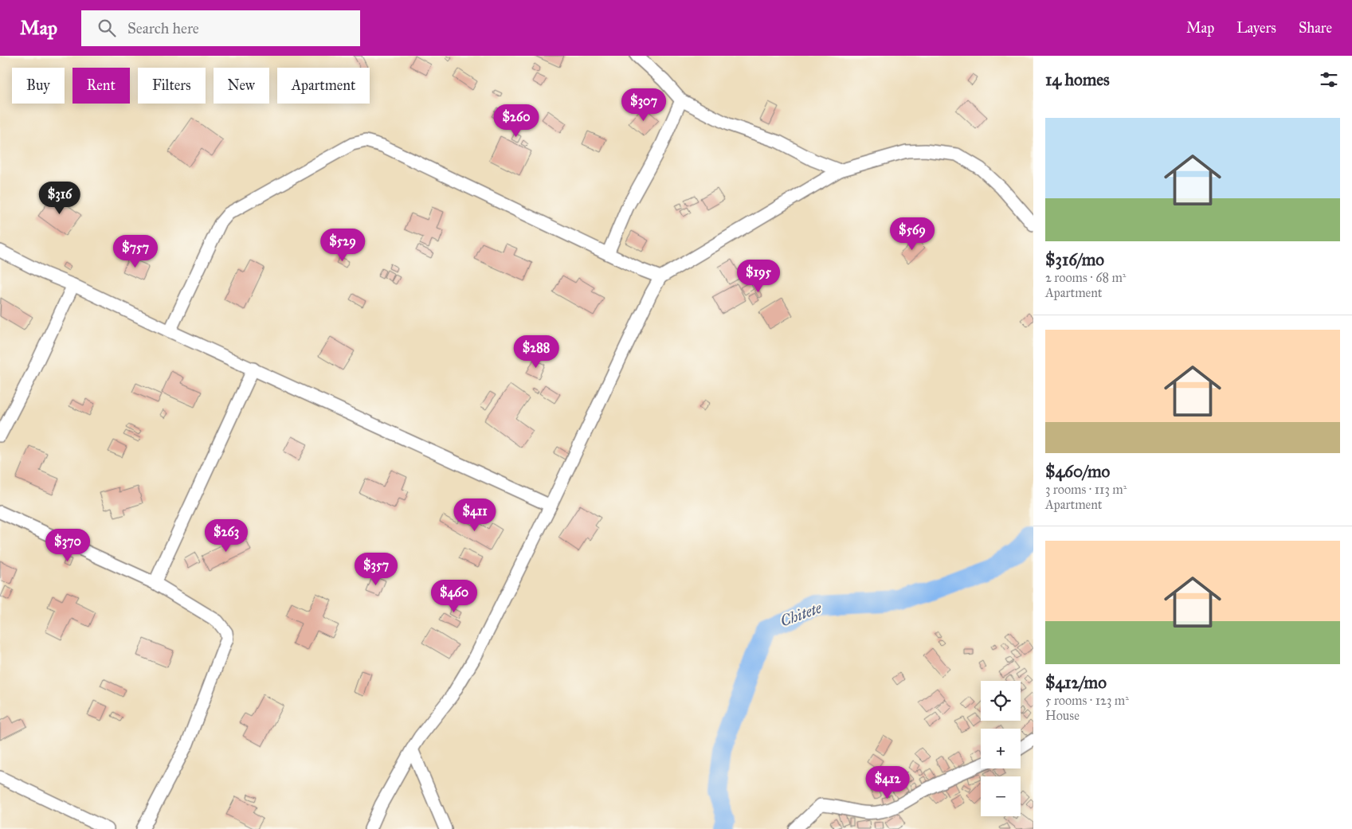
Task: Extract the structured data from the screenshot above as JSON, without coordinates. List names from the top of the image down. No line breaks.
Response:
{"water":["Chitete"],"page":{"header":"Map","search":"Search here","nav":["Map","Layers","Share"],"heading":"14 homes","chip":["Buy","Rent","Filters","New","Apartment"],"price":["$307","$260","$316","$569","$529","$757","$195","$288","$411","$263","$370","$357","$460","$412"],"list":[{"name":"$316/mo","note":"2 rooms · 68 m² · Apartment"},{"name":"$460/mo","note":"3 rooms · 113 m² · Apartment"},{"name":"$412/mo","note":"5 rooms · 123 m² · House"}],"map_buttons":["+","−"]}}
